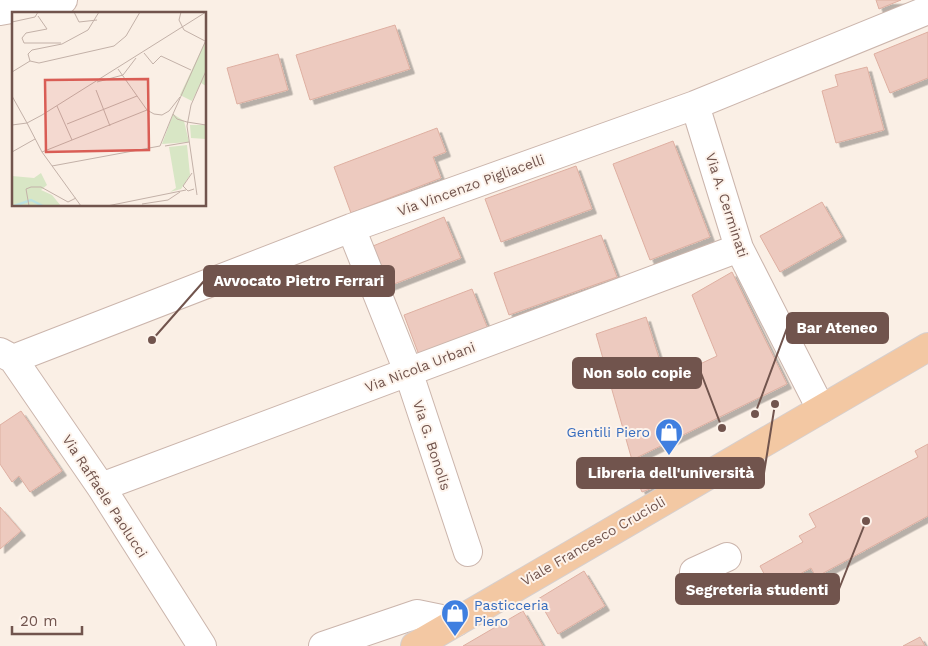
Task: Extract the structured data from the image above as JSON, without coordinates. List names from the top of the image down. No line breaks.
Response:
{"streets":{"main road":["Viale Francesco Crucioli"],"street":["Via Vincenzo Pigliacelli","Via A. Cerminati","Via Nicola Urbani","Via G. Bonolis","Via Raffaele Paolucci"]},"crossings":[["Via Vincenzo Pigliacelli","Via A. Cerminati"],["Via Vincenzo Pigliacelli","Via G. Bonolis"],["Via Vincenzo Pigliacelli","Via Raffaele Paolucci"],["Via A. Cerminati","Via Nicola Urbani"],["Via A. Cerminati","Viale Francesco Crucioli"],["Via Nicola Urbani","Via G. Bonolis"],["Via Nicola Urbani","Via Raffaele Paolucci"]],"places":{"other":["Avvocato Pietro Ferrari","Libreria dell'università","Bar Ateneo","Non solo copie","Segreteria studenti"],"shop":["Gentili Piero","Pasticceria Piero"]},"scale_bar":"20 m"}
